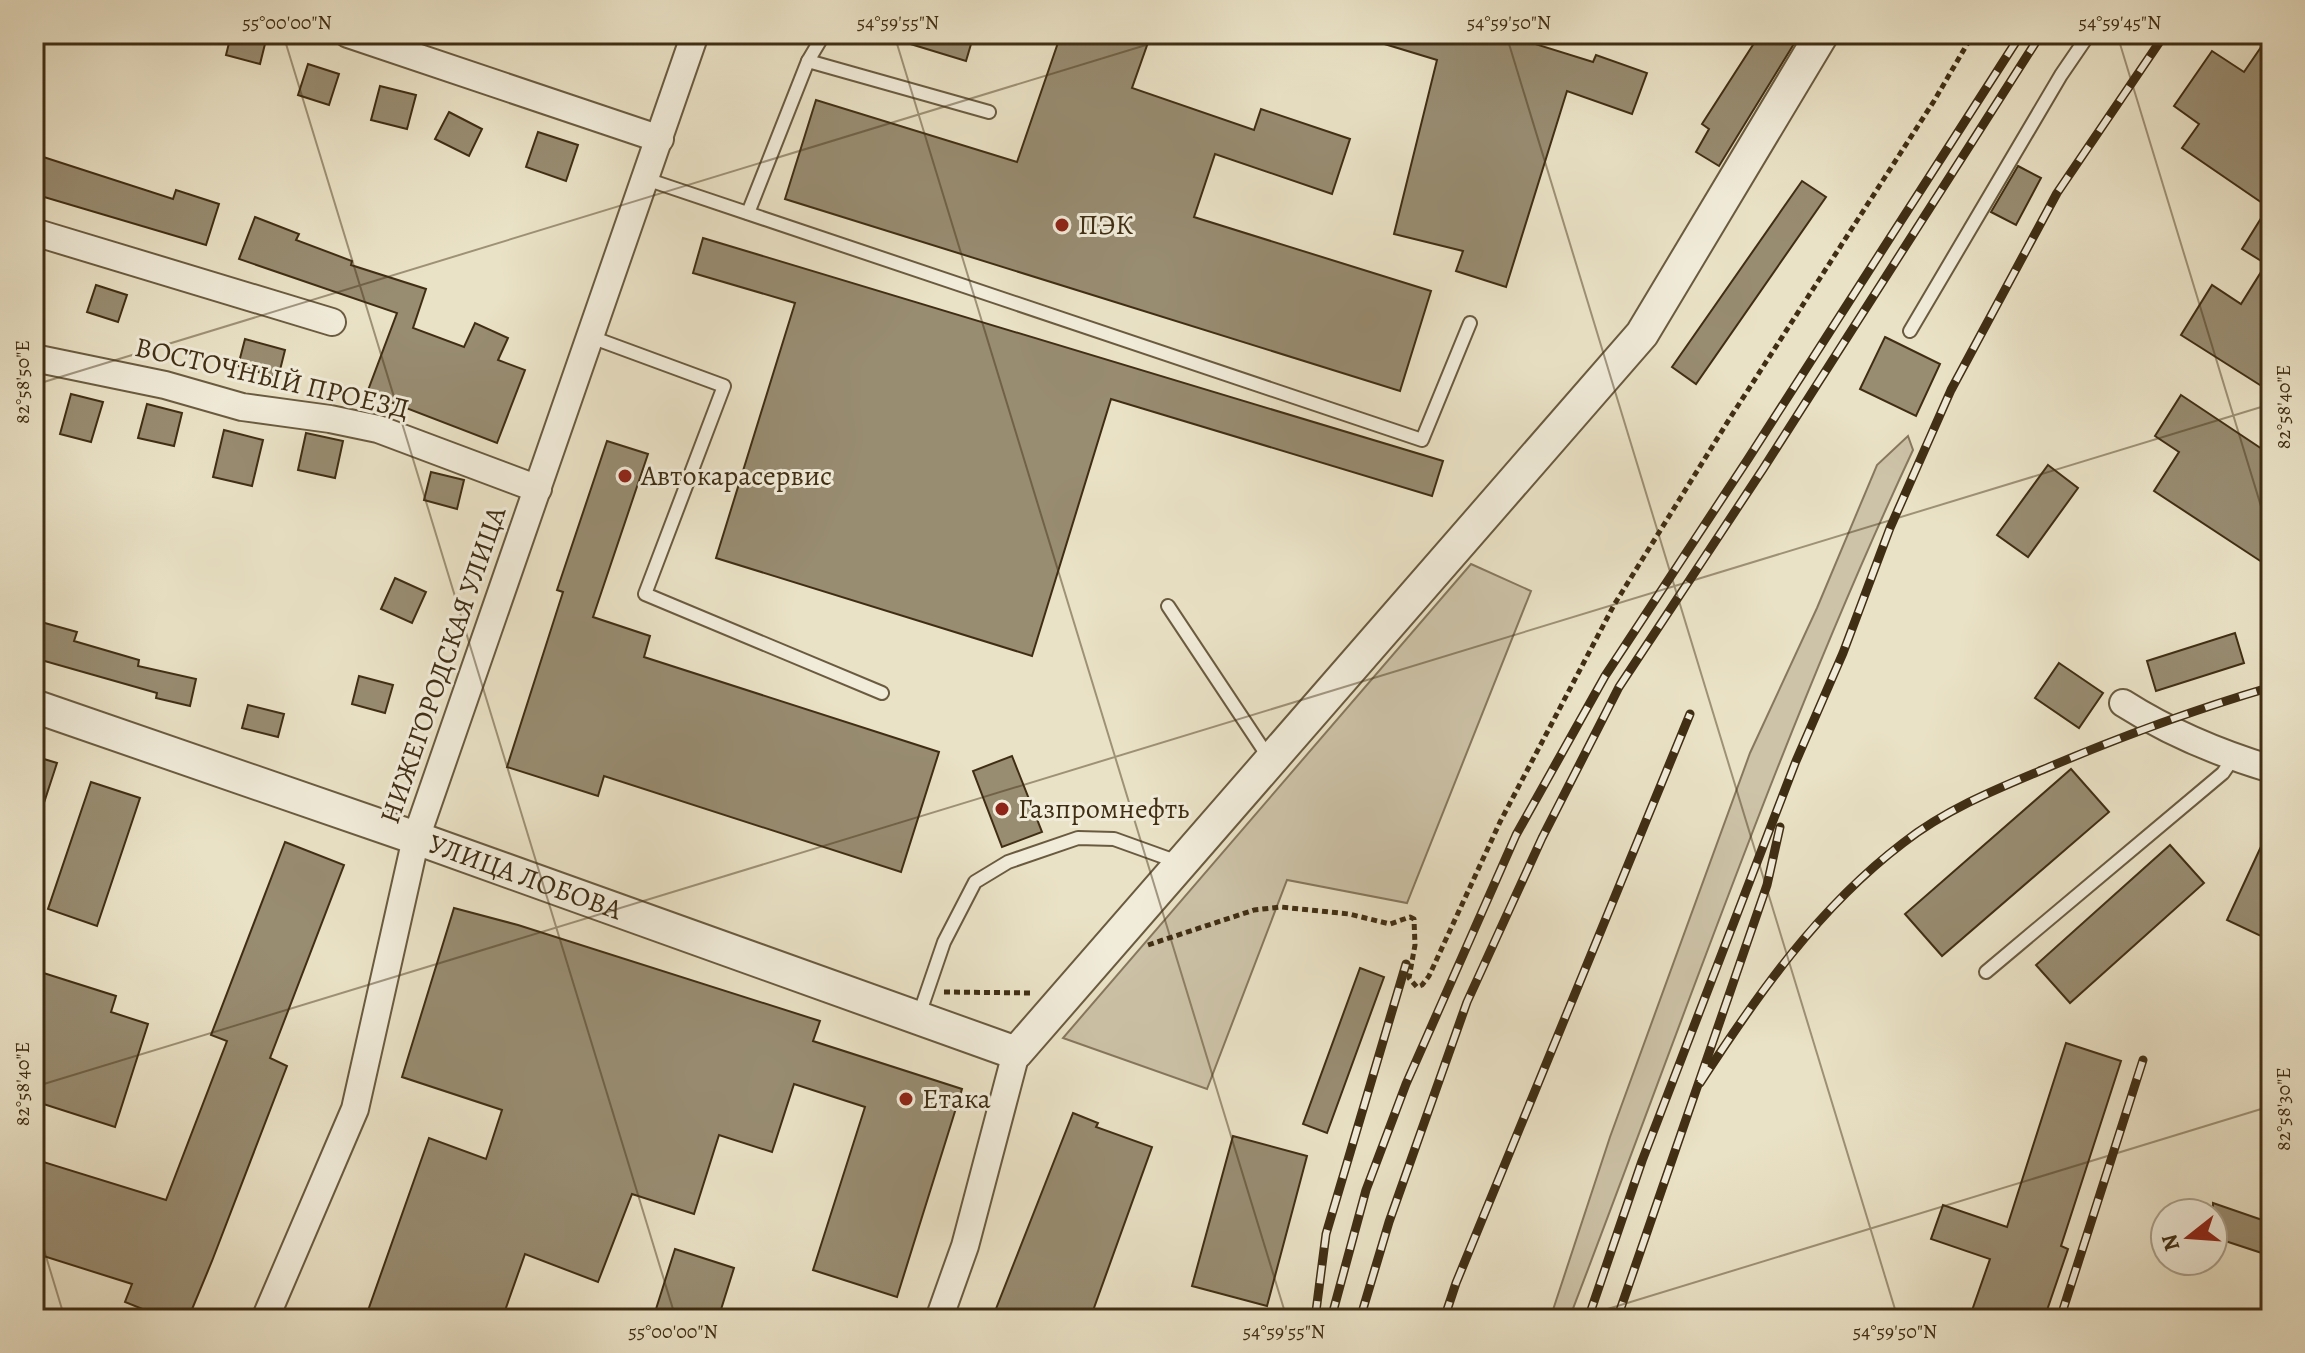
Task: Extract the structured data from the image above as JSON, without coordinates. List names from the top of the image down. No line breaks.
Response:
{"streets":{"street":["ВОСТОЧНЫЙ ПРОЕЗД","НИЖЕГОРОДСКАЯ УЛИЦА","УЛИЦА ЛОБОВА"]},"crossings":[["ВОСТОЧНЫЙ ПРОЕЗД","НИЖЕГОРОДСКАЯ УЛИЦА"],["НИЖЕГОРОДСКАЯ УЛИЦА","УЛИЦА ЛОБОВА"]],"places":["ПЭК","Автокарасервис","Газпромнефть","Етака"],"north":"left","coordinates":["55°00'00\"N","54°59'55\"N","54°59'50\"N","54°59'45\"N","82°58'50\"E","82°58'40\"E","82°58'30\"E"]}
